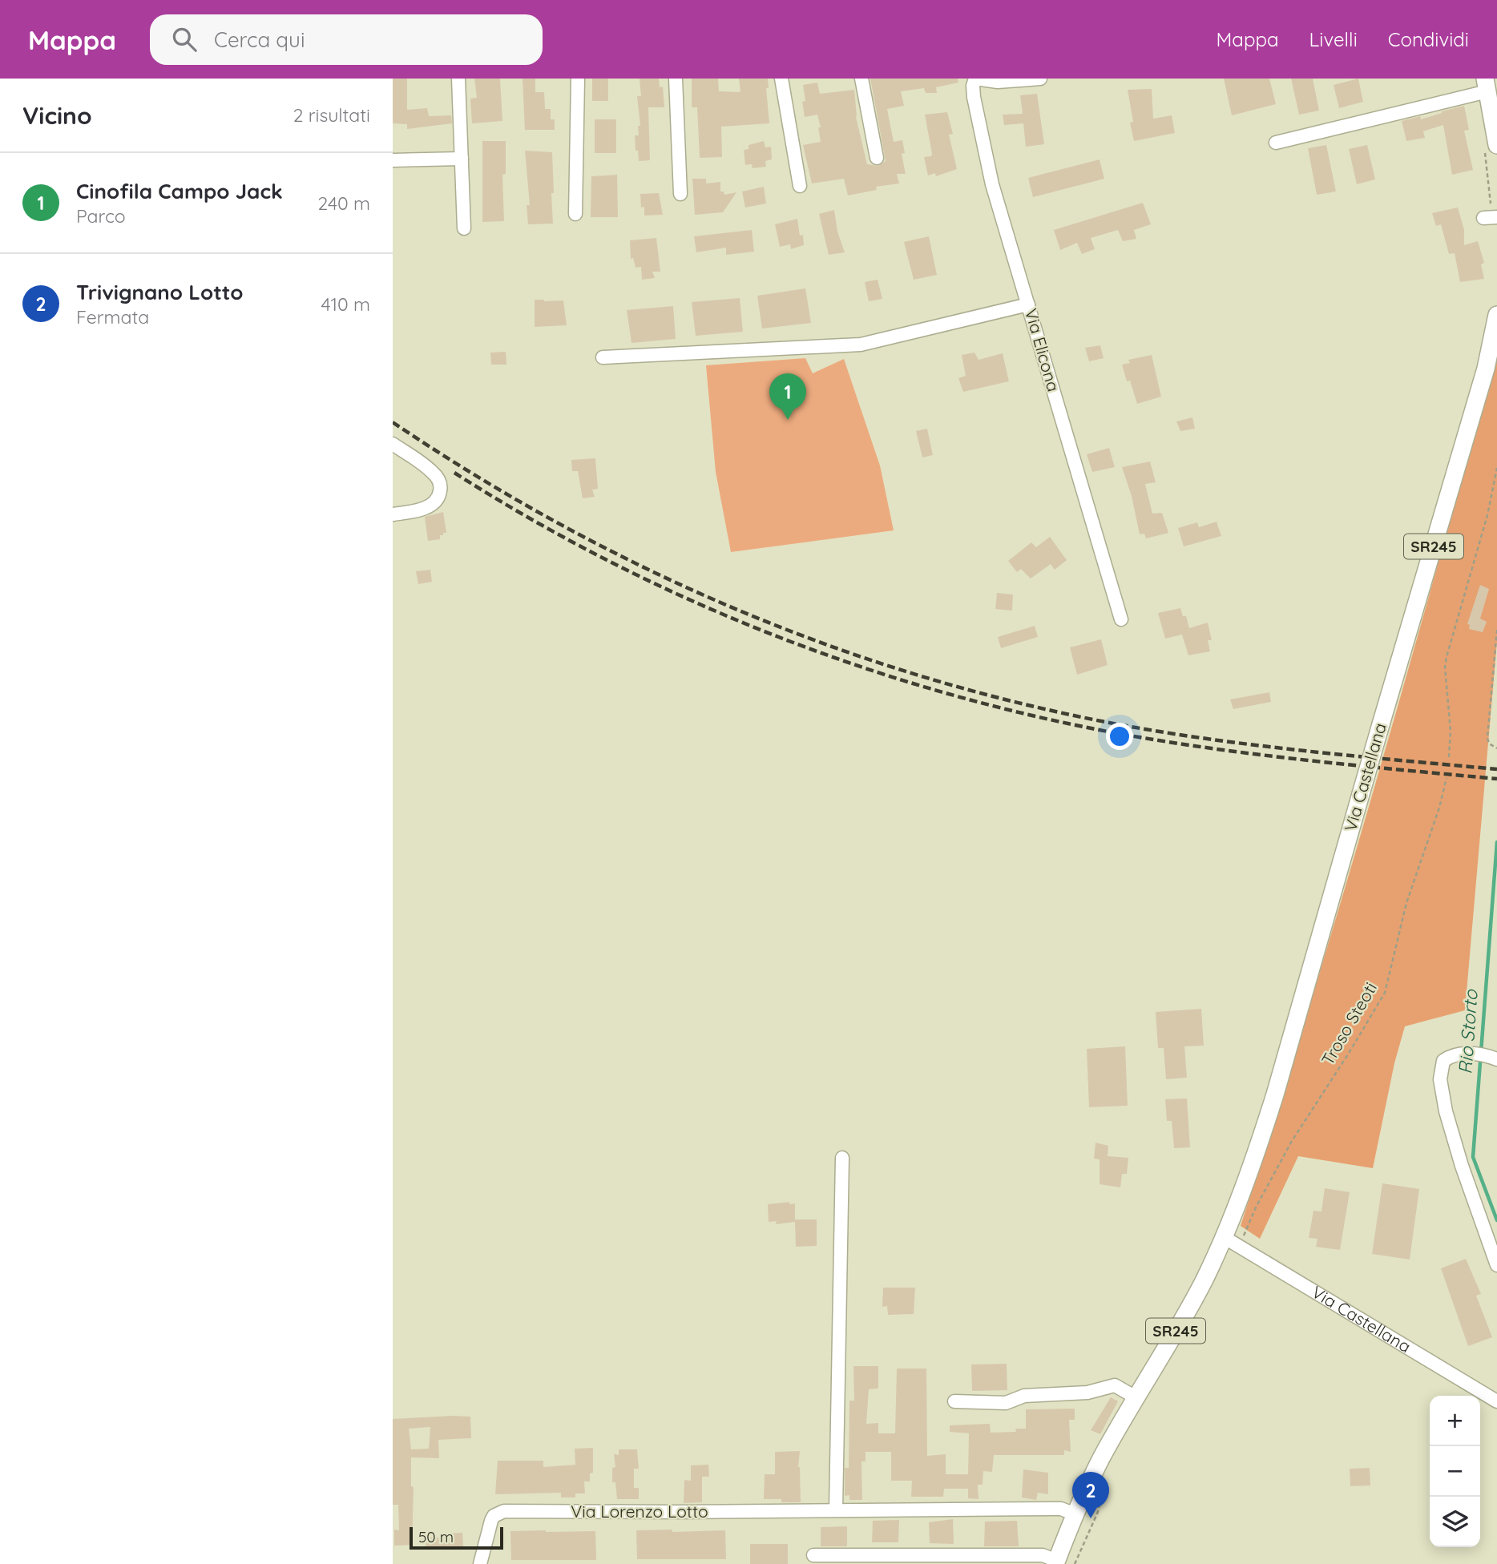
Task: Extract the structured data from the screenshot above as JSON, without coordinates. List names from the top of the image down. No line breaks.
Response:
{"streets":{"main road":["SR245","Via Castellana"],"street":["Via Elicona","Via Lorenzo Lotto"],"path":["Troso Steoti"]},"crossings":[["Via Castellana","Via Lorenzo Lotto"]],"water":["Rio Storto"],"scale_bar":"50 m","page":{"header":"Mappa","search":"Cerca qui","nav":["Mappa","Livelli","Condividi"],"heading":["Vicino","2 risultati"],"list":[{"mark":"1","name":"Cinofila Campo Jack","note":"Parco","value":"240 m"},{"mark":"2","name":"Trivignano Lotto","note":"Fermata","value":"410 m"}],"pins":["1","2"],"map_buttons":["+","−"],"scale":"50 m"}}
